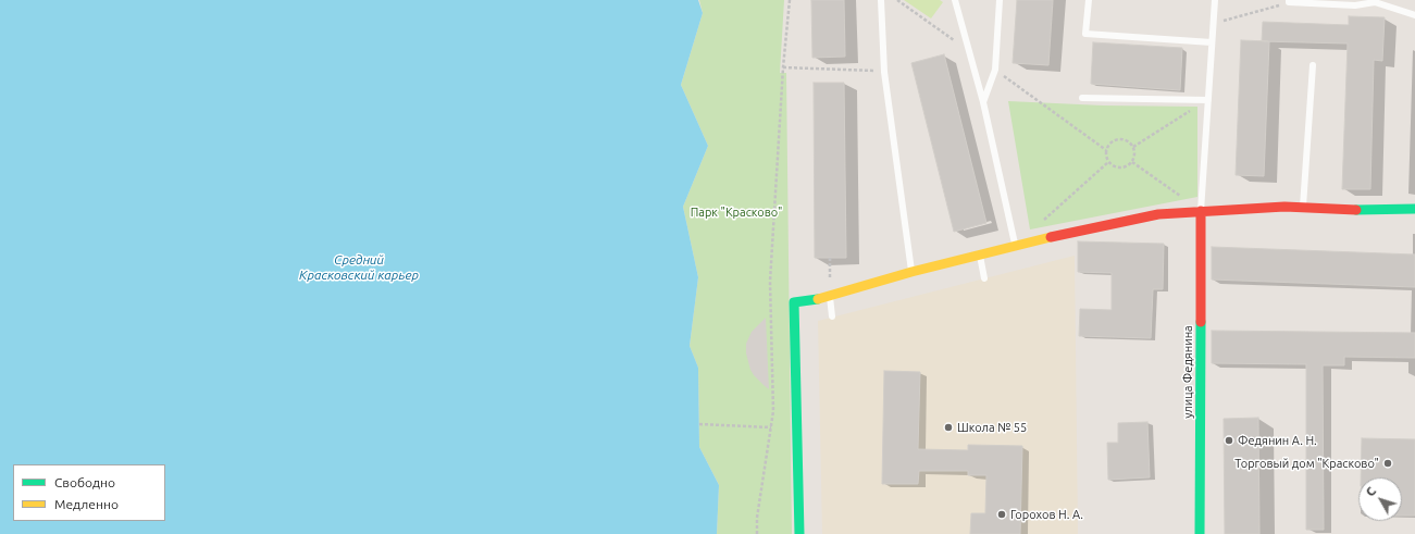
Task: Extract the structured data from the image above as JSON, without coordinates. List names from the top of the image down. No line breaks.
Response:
{"streets":{"street":["улица Федянина"]},"water":["Средний Красковский карьер"],"parks":["Парк \"Красково\""],"places":["Школа № 55","Федянин А. Н.","Торговый дом \"Красково\"","Горохов Н. А."],"legend":["Свободно","Медленно"],"north":"top left"}
